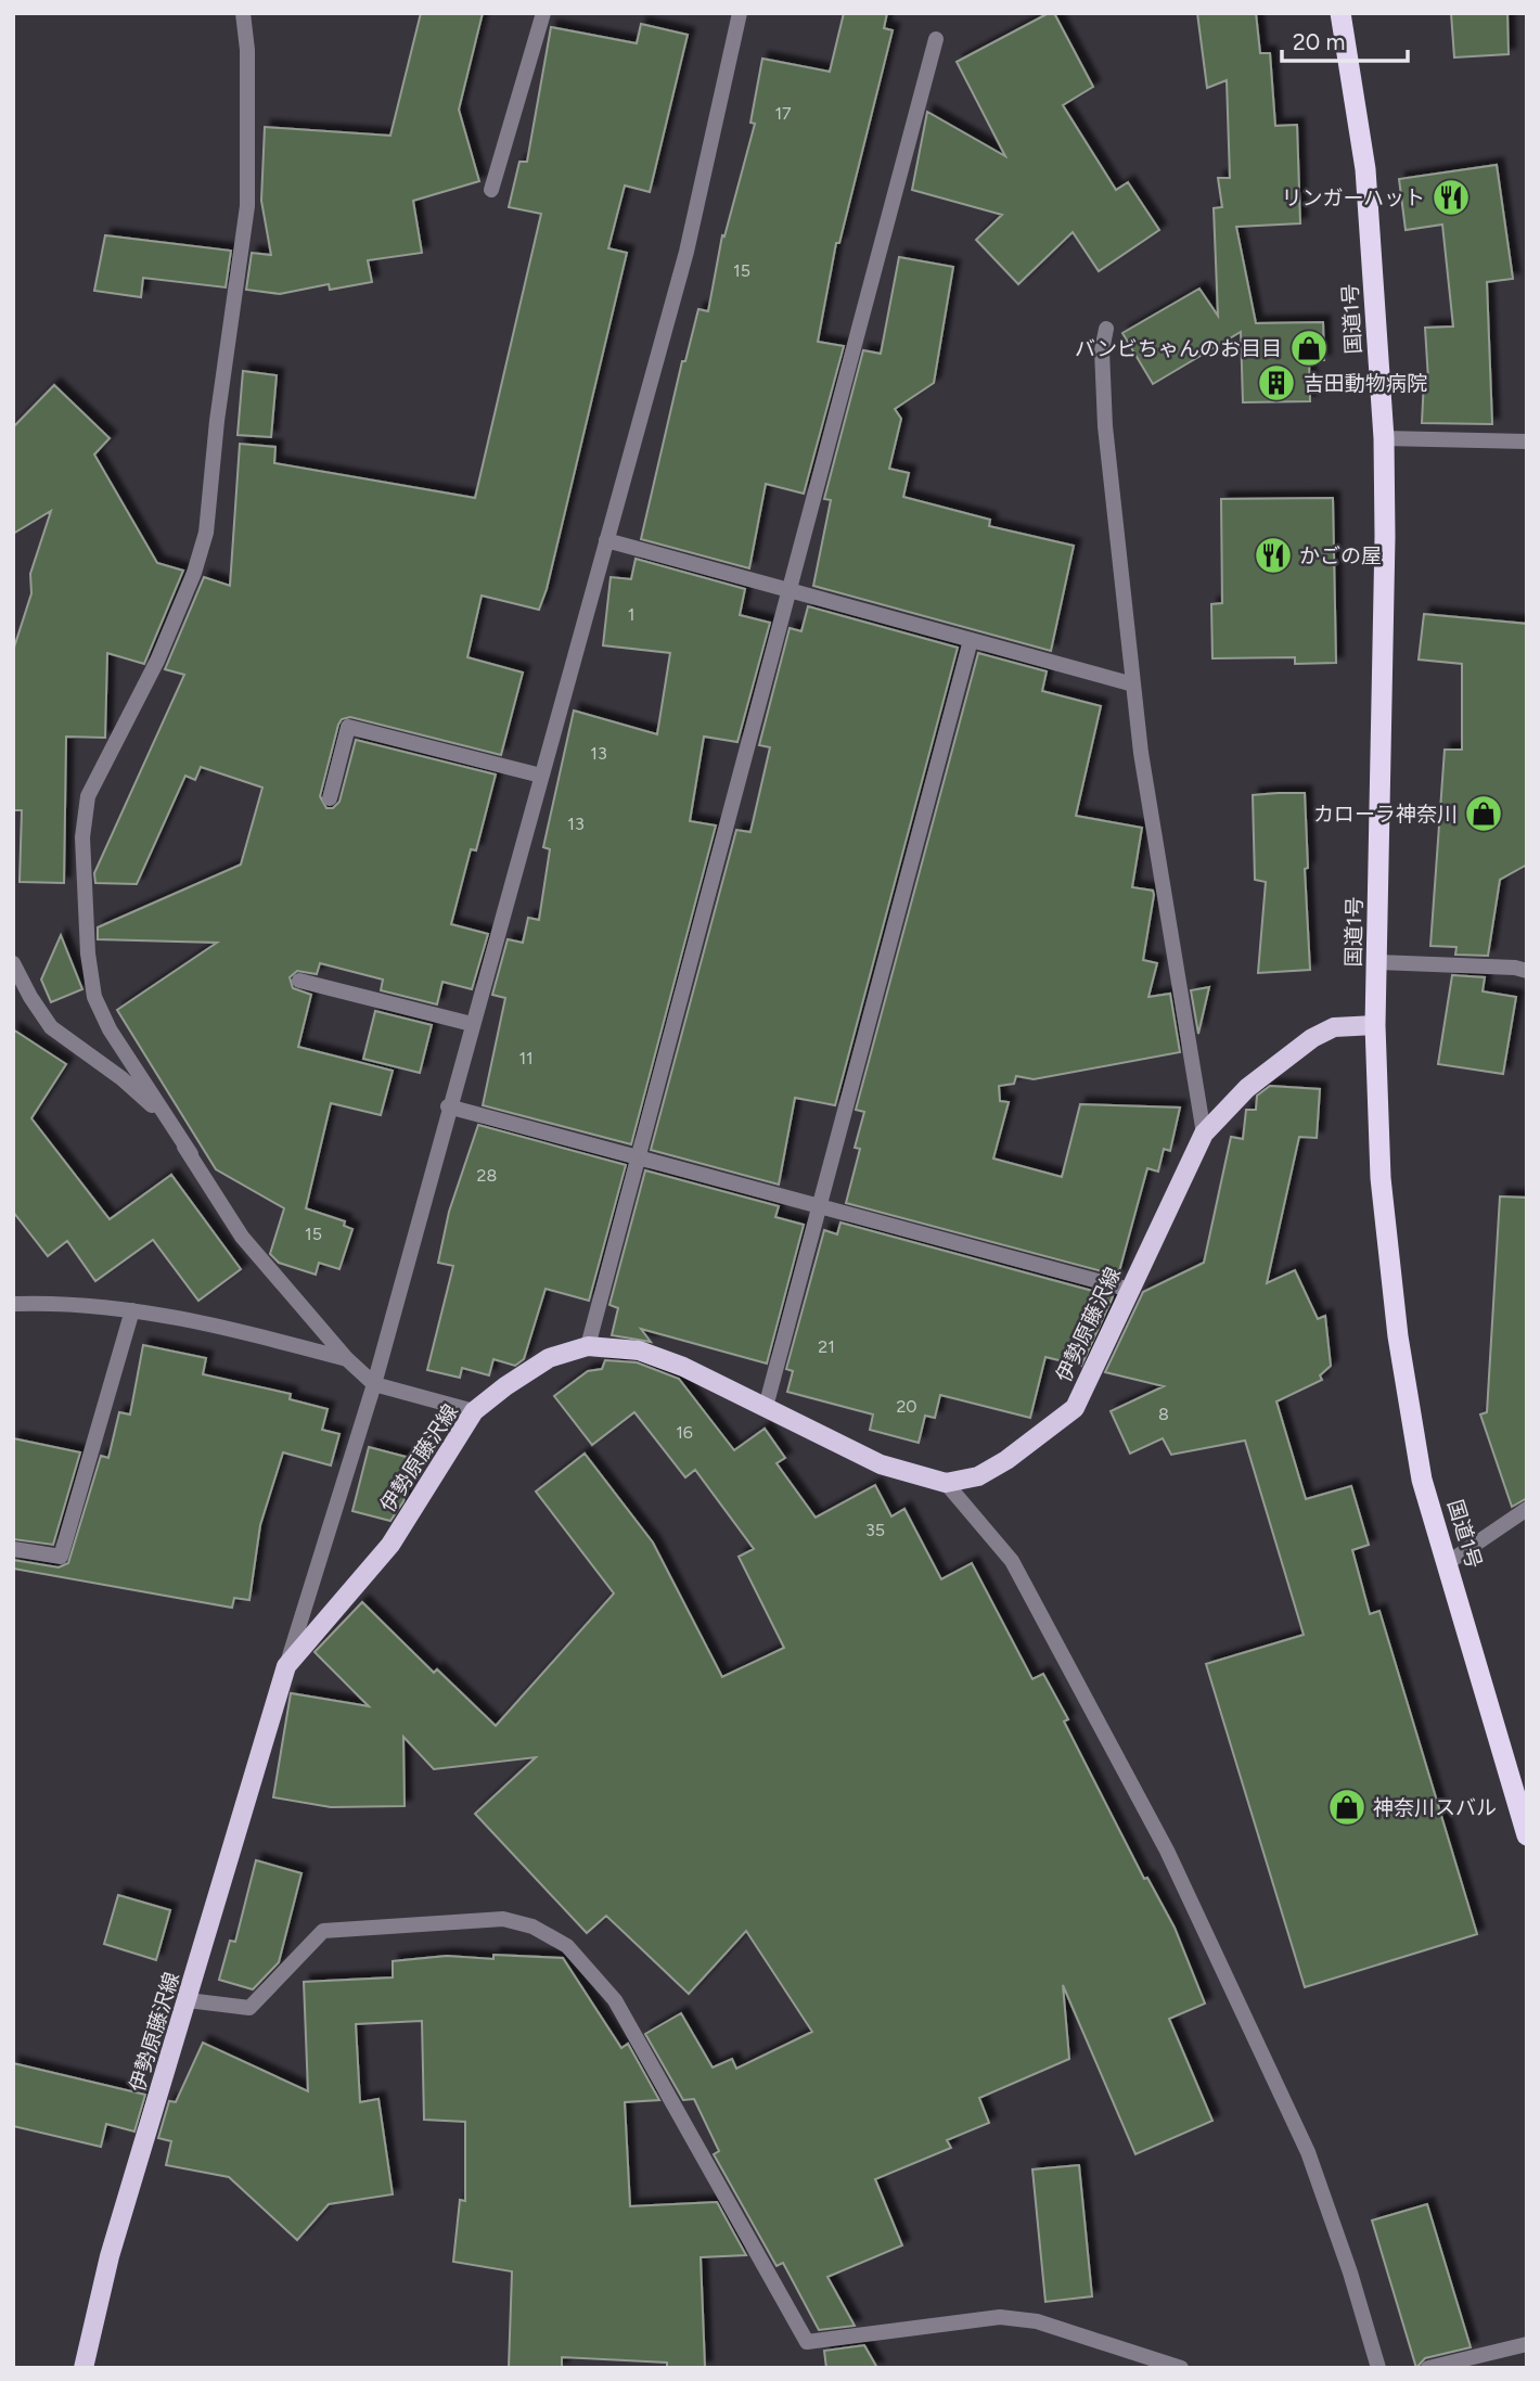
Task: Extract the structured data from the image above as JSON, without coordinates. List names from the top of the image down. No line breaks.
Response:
{"streets":{"highway":["国道1号"],"main road":["伊勢原藤沢線"]},"crossings":[["国道1号","伊勢原藤沢線"]],"places":{"restaurant":["リンガーハット","かごの屋"],"shop":["バンビちゃんのお目目","カローラ神奈川","神奈川スバル"],"building":["吉田動物病院"]},"house_numbers":["17","15","1","13","13","11","28","15","21","20","8","16","35"],"scale_bar":"20 m"}
